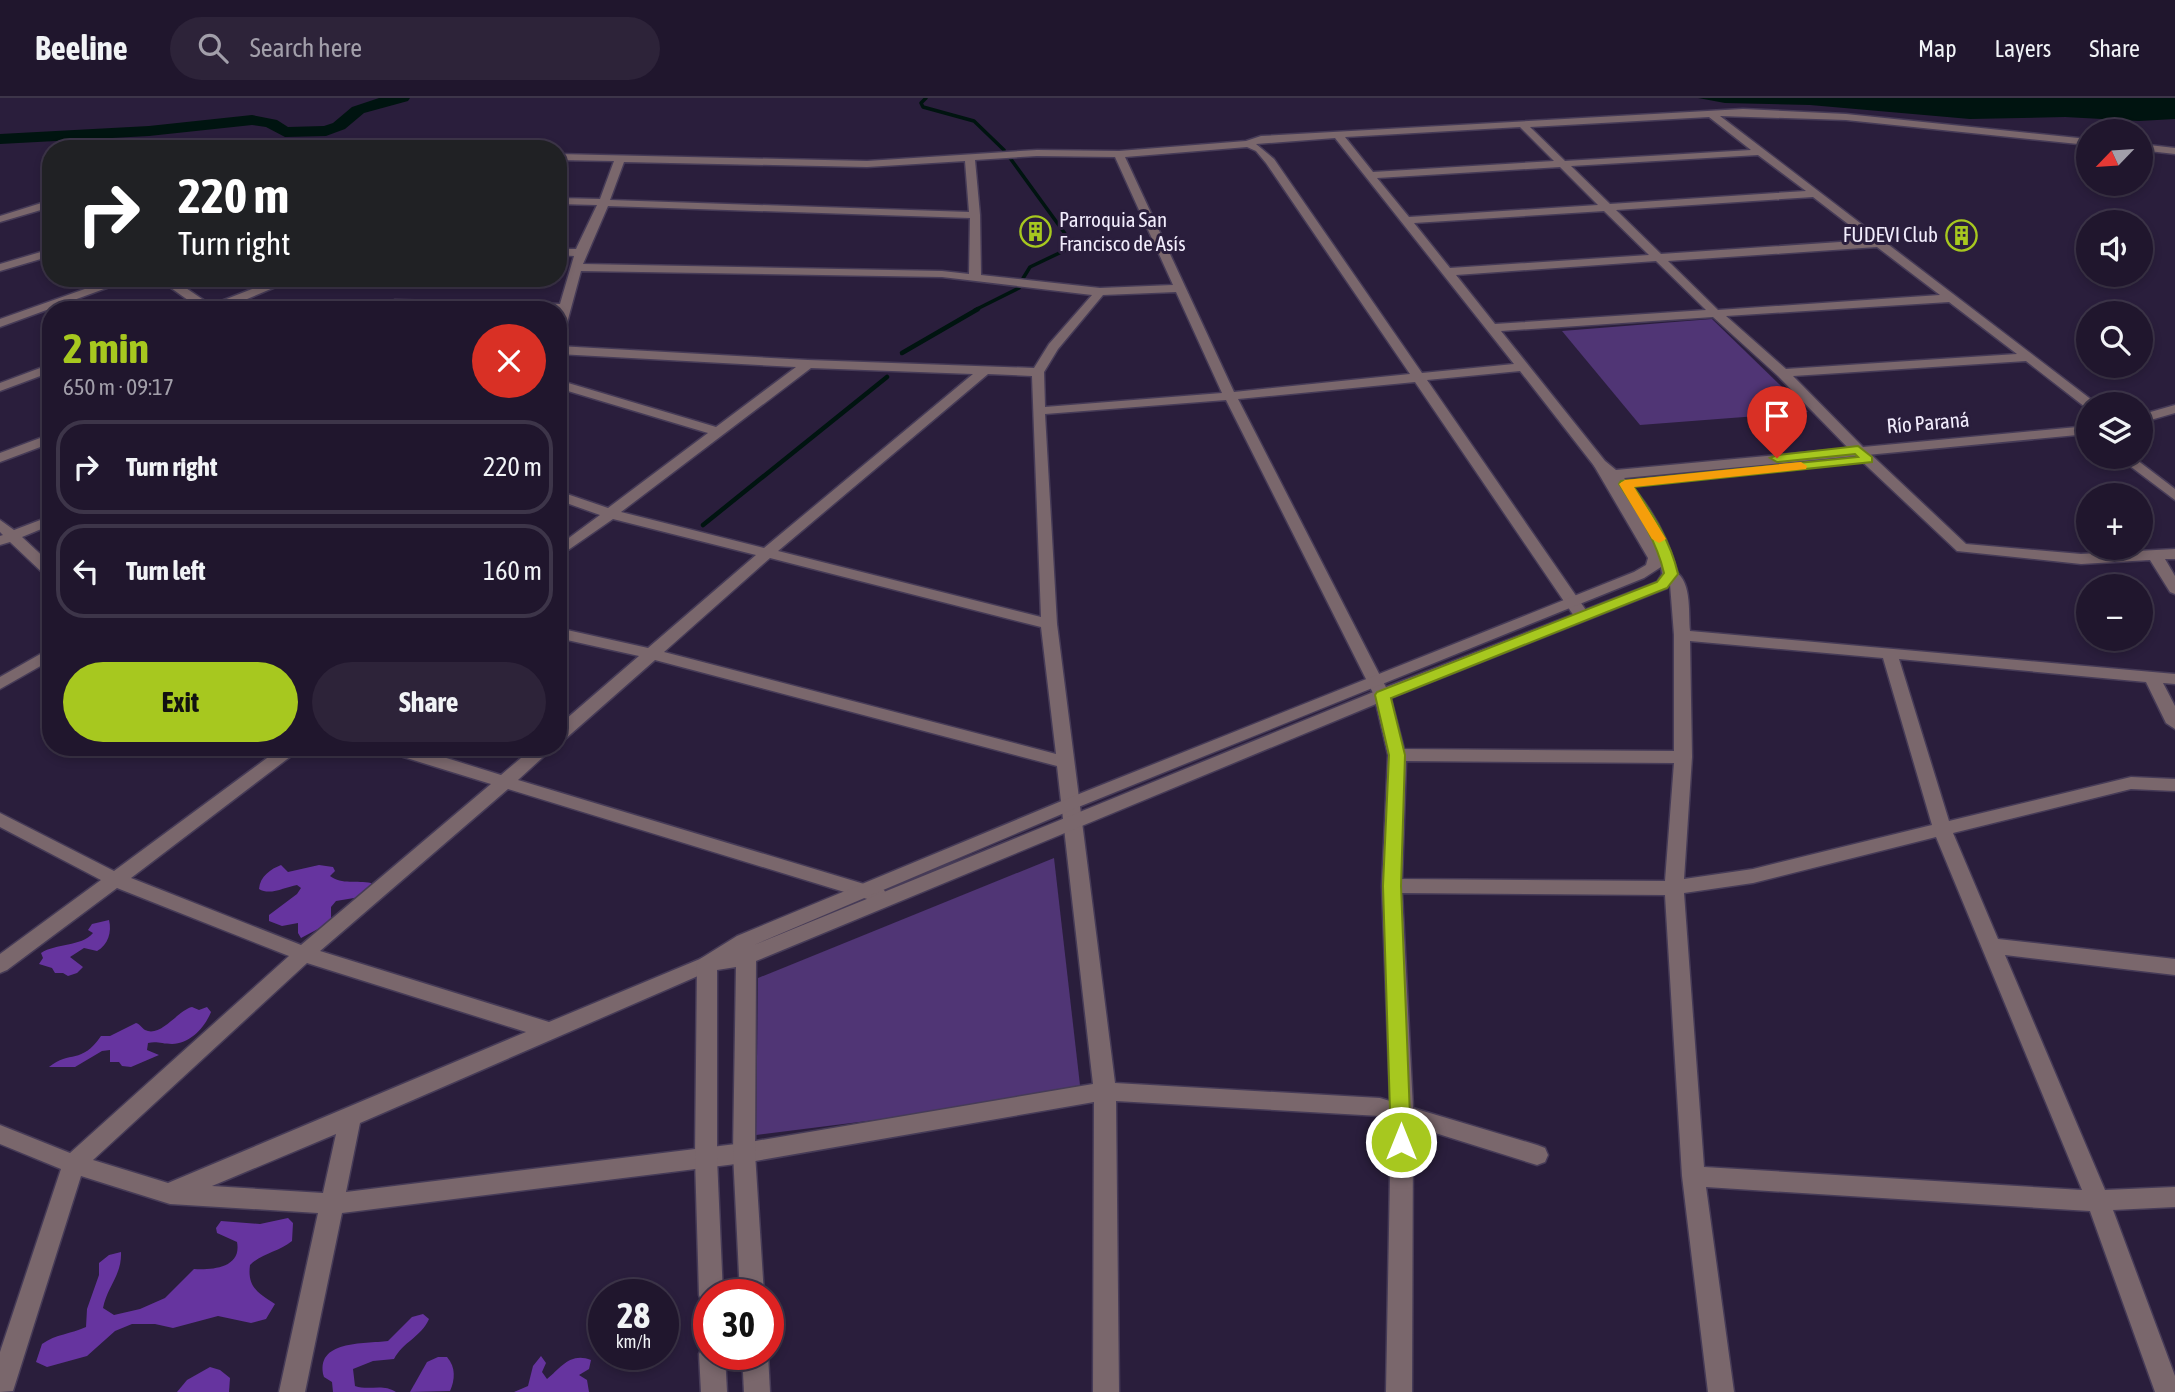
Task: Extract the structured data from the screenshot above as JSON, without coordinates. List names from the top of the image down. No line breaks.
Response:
{"streets":{"street":["Río Paraná"]},"places":{"building":["Parroquia San Francisco de Asís","FUDEVI Club"]},"north":"bottom left","page":{"header":"Beeline","search":"Search here","nav":["Map","Layers","Share"],"map_buttons":["+","−"],"turn":["220 m","Turn right"],"heading":["2 min","650 m · 09:17"],"list":[{"name":"Turn right","value":"220 m"},{"name":"Turn left","value":"160 m"}],"buttons":["Exit","Share"],"speed":"28 km/h","limit":"30"}}
